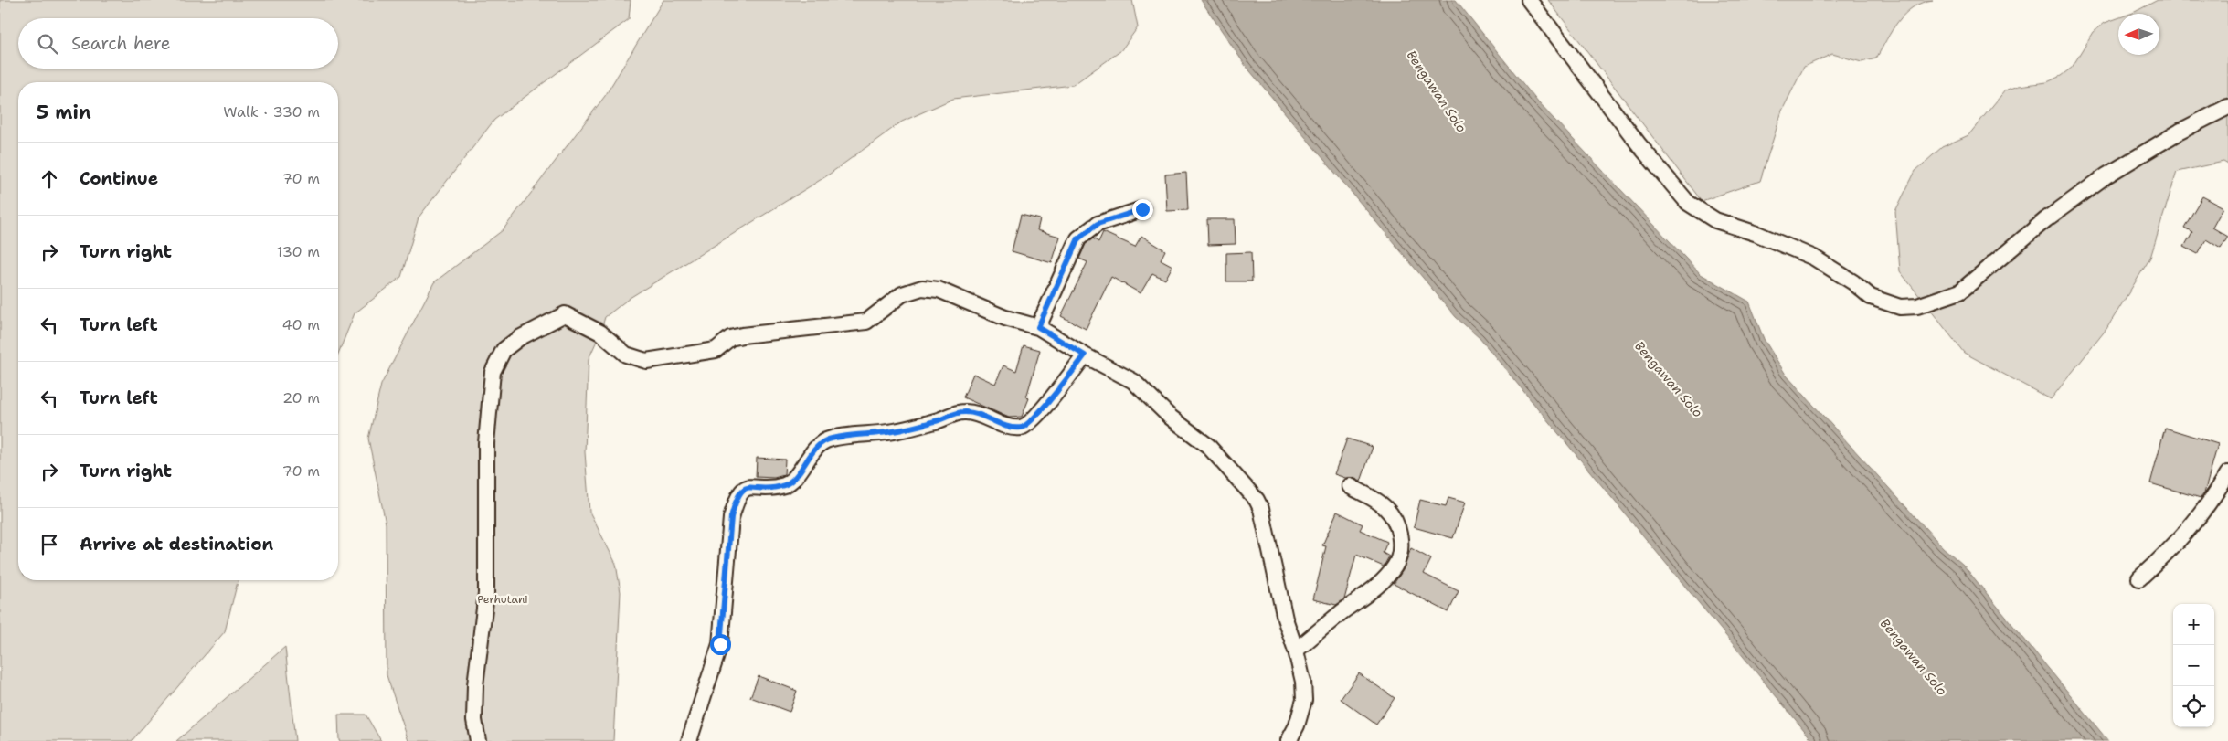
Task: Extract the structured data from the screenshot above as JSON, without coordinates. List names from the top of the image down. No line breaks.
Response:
{"water":["Bengawan Solo"],"parks":["Perhutani"],"north":"left","page":{"search":"Search here","heading":["5 min","Walk · 330 m"],"list":[["Continue","70 m"],["Turn right","130 m"],["Turn left","40 m"],["Turn left","20 m"],["Turn right","70 m"],"Arrive at destination"],"map_buttons":["+","−"]}}
